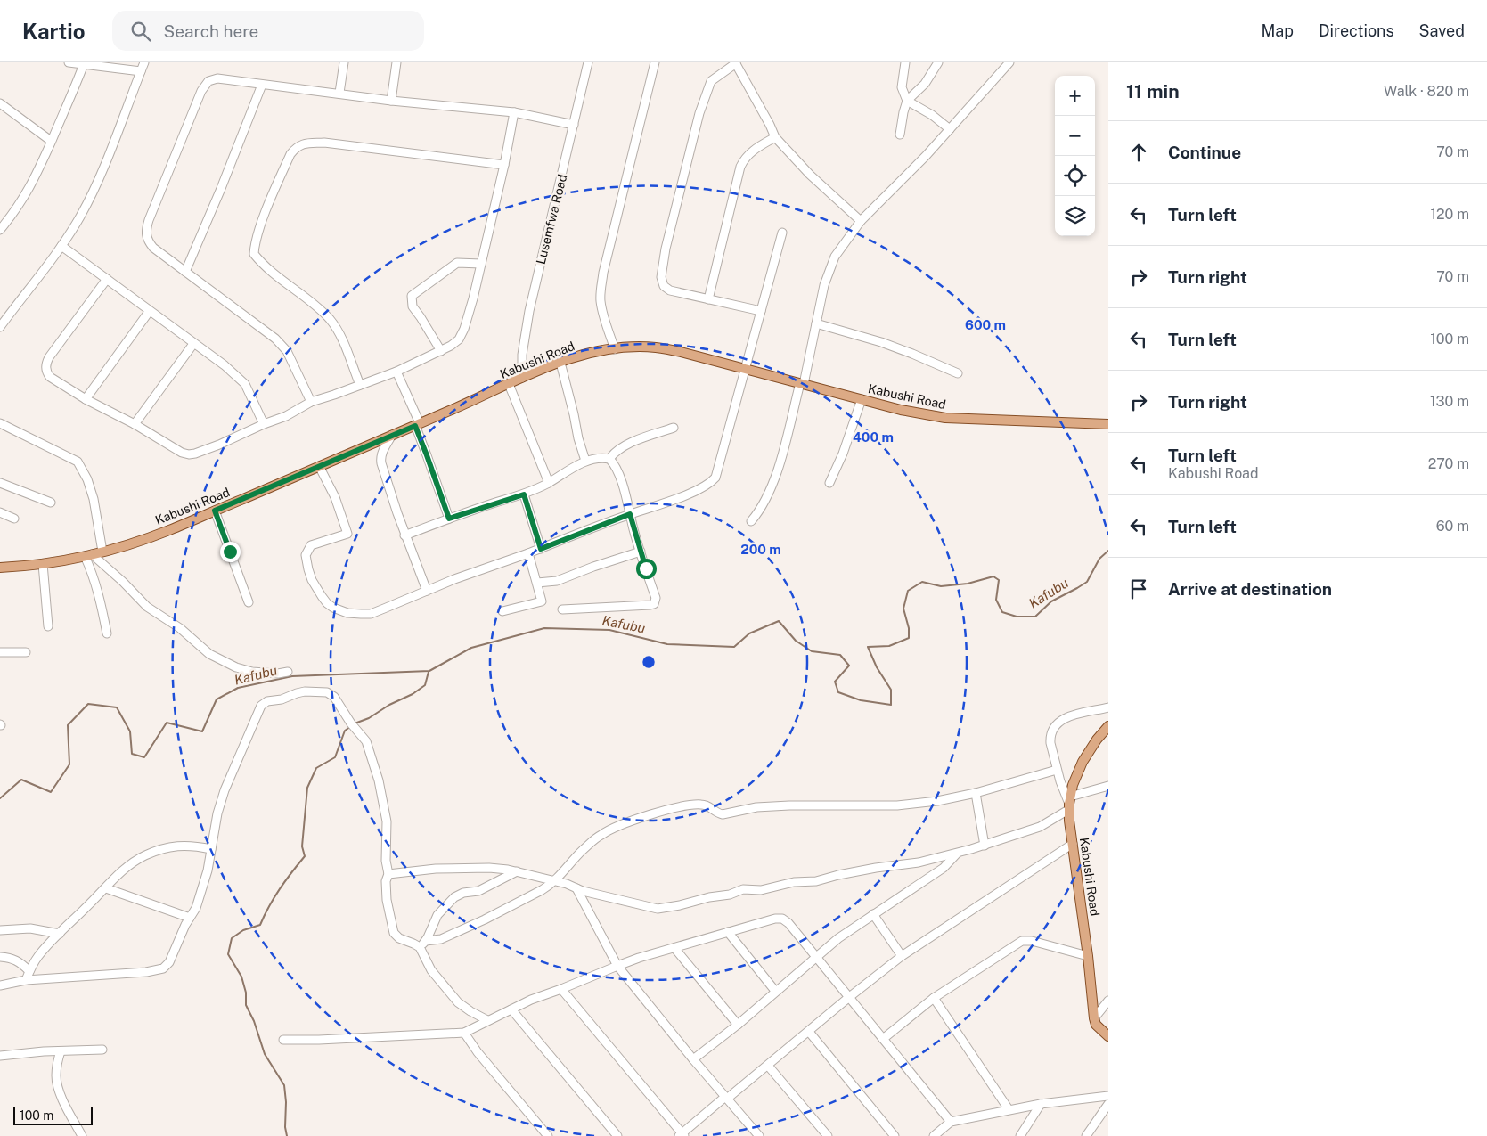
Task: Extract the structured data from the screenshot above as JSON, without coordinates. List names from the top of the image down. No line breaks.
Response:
{"streets":{"main road":["Kabushi Road"],"street":["Lusemfwa Road"]},"crossings":[["Lusemfwa Road","Kabushi Road"]],"water":["Kafubu"],"scale_bar":"100 m","page":{"header":"Kartio","search":"Search here","nav":["Map","Directions","Saved"],"heading":["11 min","Walk · 820 m"],"map_buttons":["+","−"],"list":[["Continue","70 m"],["Turn left","120 m"],["Turn right","70 m"],["Turn left","100 m"],["Turn right","130 m"],["Turn left","Kabushi Road","270 m"],["Turn left","60 m"],"Arrive at destination"],"scale":"100 m"},"rings":["600 m","400 m","200 m"]}
